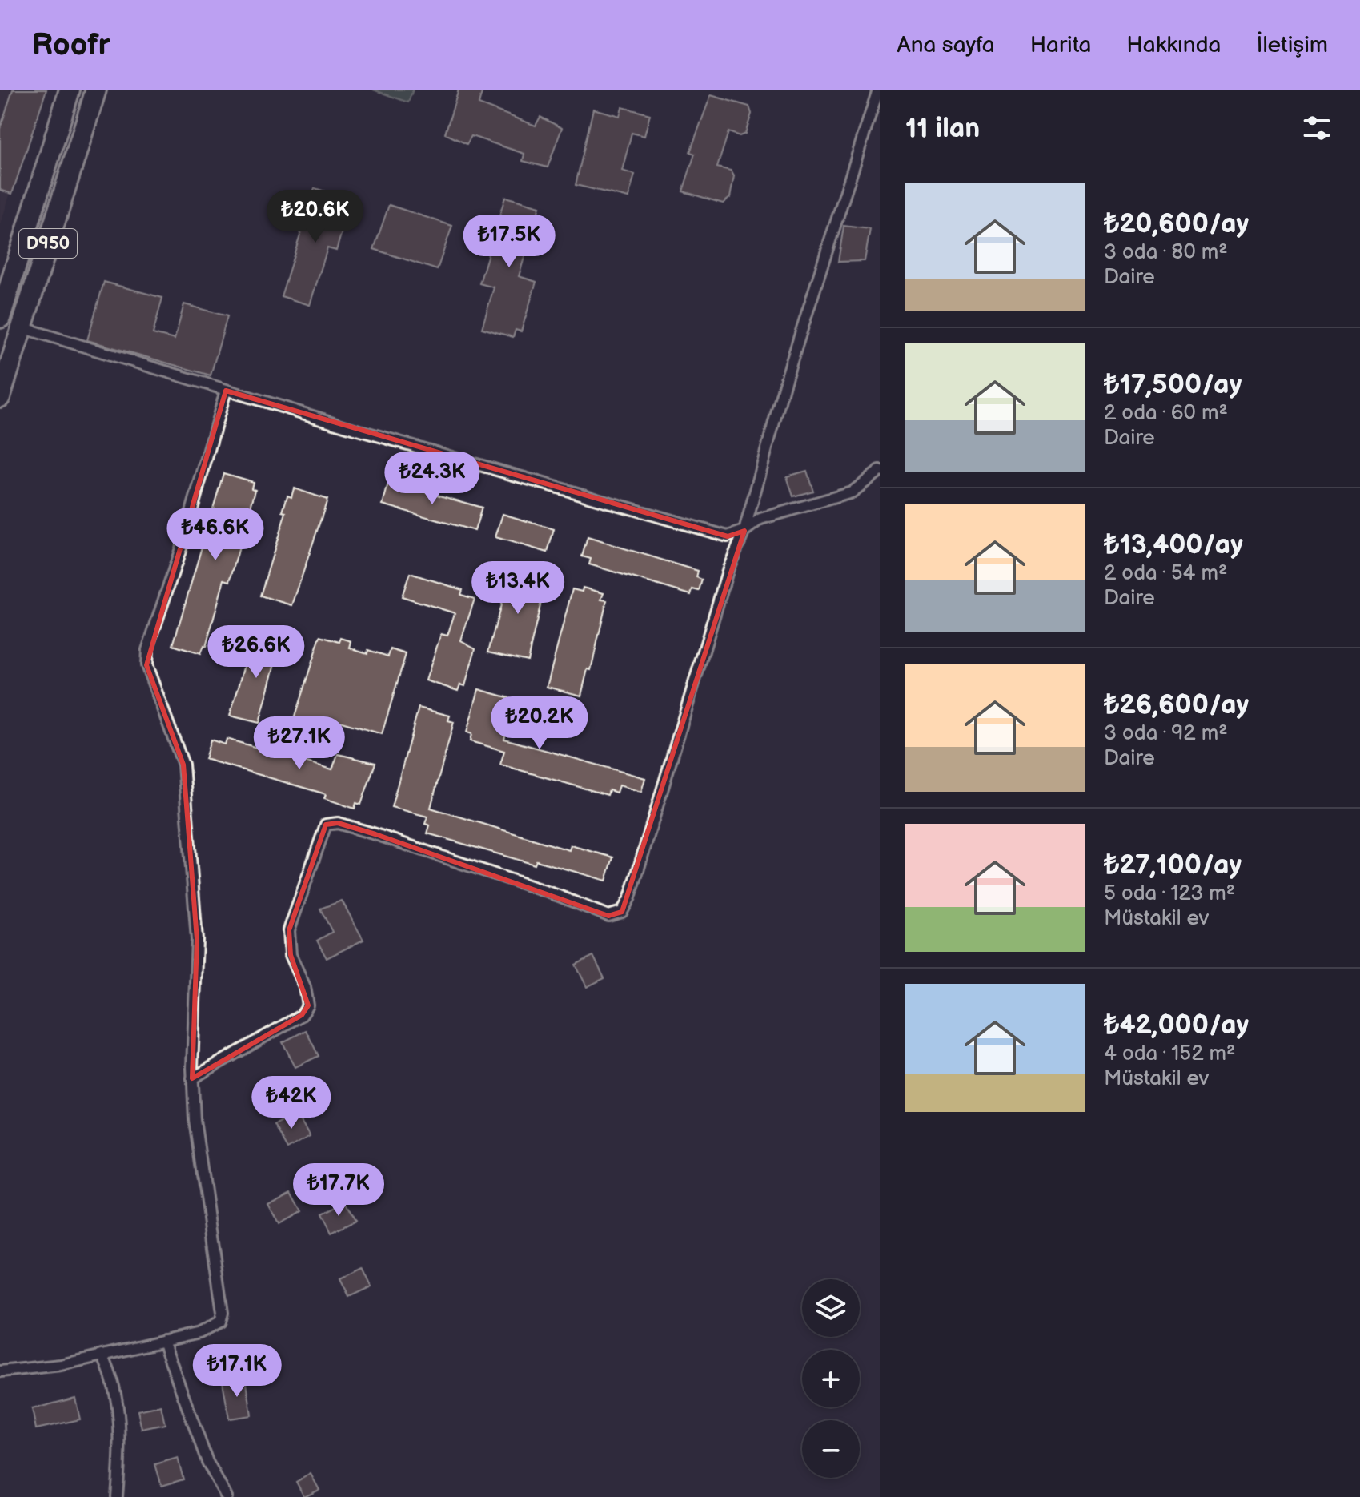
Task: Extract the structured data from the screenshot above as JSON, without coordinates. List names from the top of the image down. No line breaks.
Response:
{"streets":{"highway":["D950"]},"page":{"header":"Roofr","nav":["Ana sayfa","Harita","Hakkında","İletişim"],"heading":"11 ilan","list":[{"name":"₺20,600/ay","note":"3 oda · 80 m² · Daire"},{"name":"₺17,500/ay","note":"2 oda · 60 m² · Daire"},{"name":"₺13,400/ay","note":"2 oda · 54 m² · Daire"},{"name":"₺26,600/ay","note":"3 oda · 92 m² · Daire"},{"name":"₺27,100/ay","note":"5 oda · 123 m² · Müstakil ev"},{"name":"₺42,000/ay","note":"4 oda · 152 m² · Müstakil ev"}],"price":["₺20.6K","₺17.5K","₺24.3K","₺46.6K","₺13.4K","₺26.6K","₺20.2K","₺27.1K","₺42K","₺17.7K","₺17.1K"],"map_buttons":["+","−"]}}
